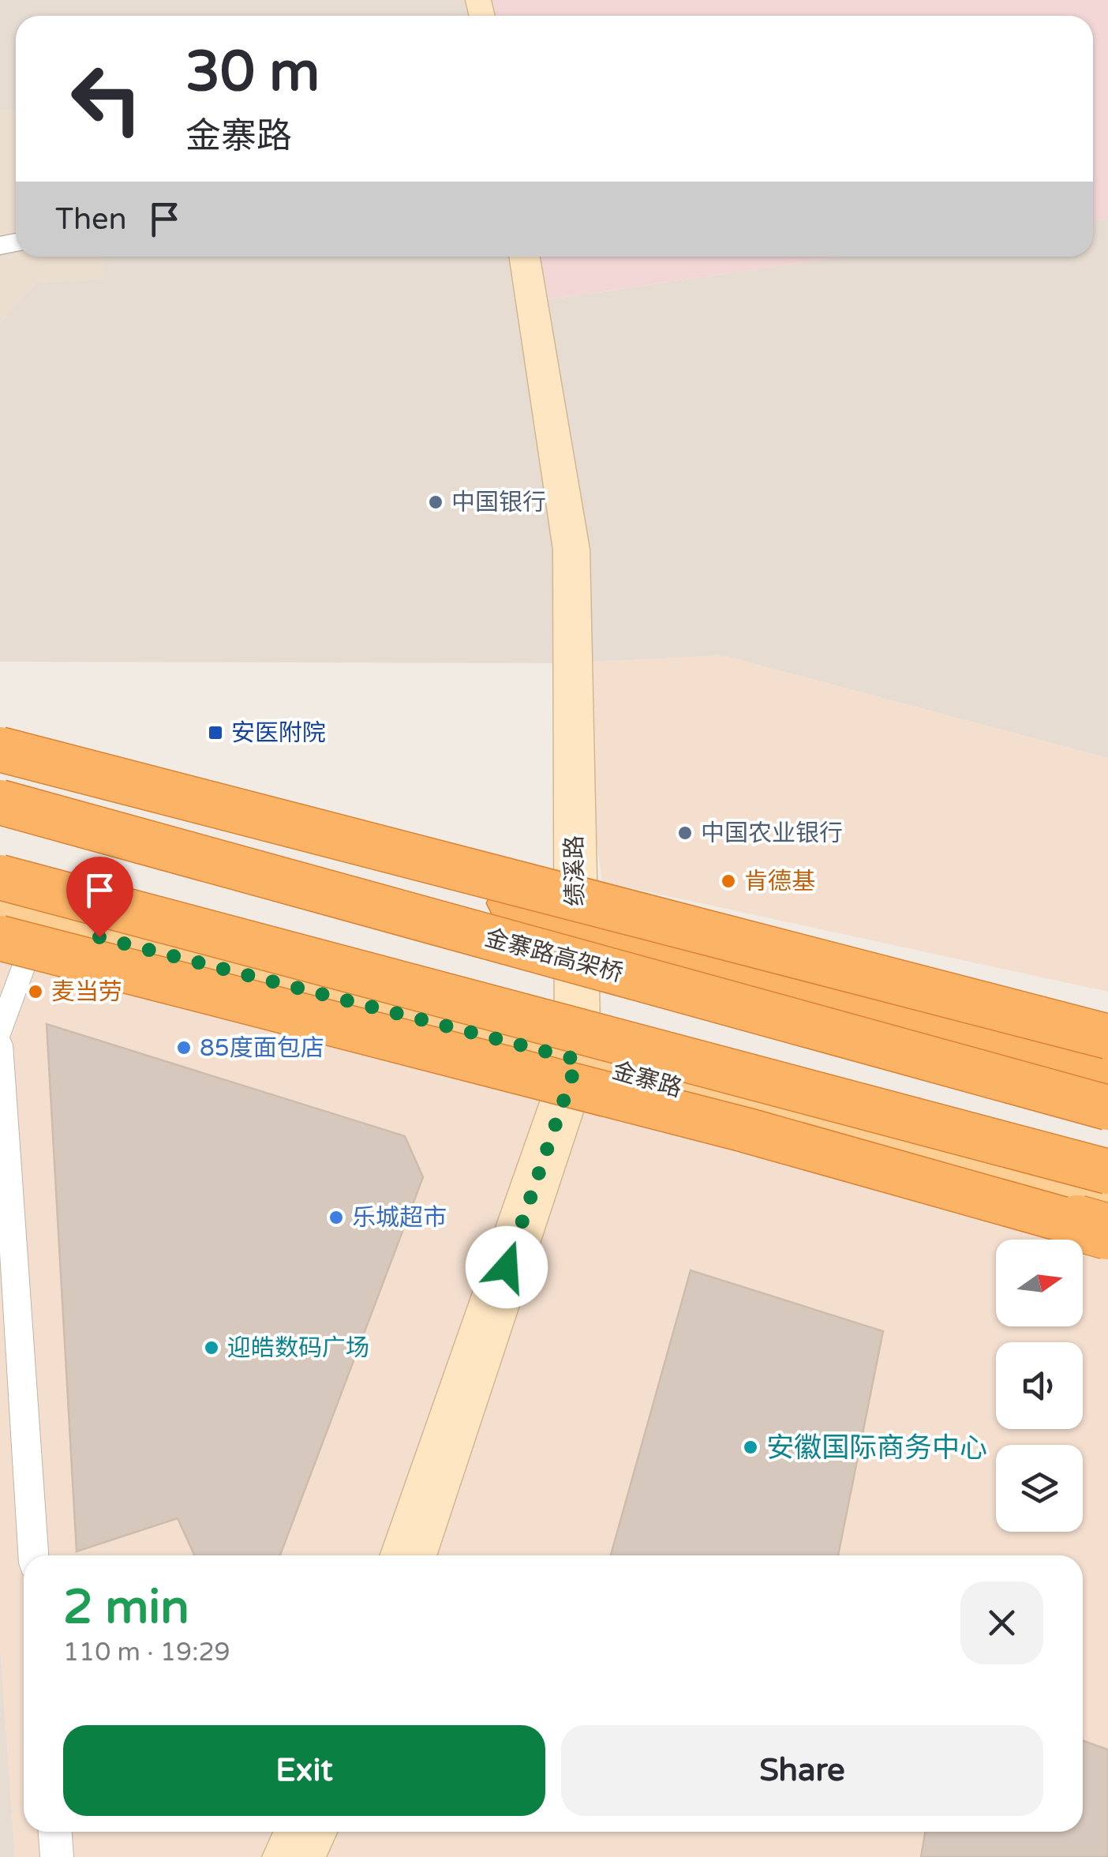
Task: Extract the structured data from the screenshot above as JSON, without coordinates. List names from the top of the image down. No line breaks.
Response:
{"streets":{"highway":["金寨路高架桥"],"main road":["金寨路"],"street":["绩溪路"]},"crossings":[["绩溪路","金寨路"]],"places":{"other":["中国银行","中国农业银行","肯德基","麦当劳","85度面包店","乐城超市","迎皓数码广场","安徽国际商务中心"],"transit":["安医附院"]},"north":"right","page":{"turn":["30 m","金寨路"],"then":"Then","heading":["2 min","110 m · 19:29"],"buttons":["Exit","Share"]}}
